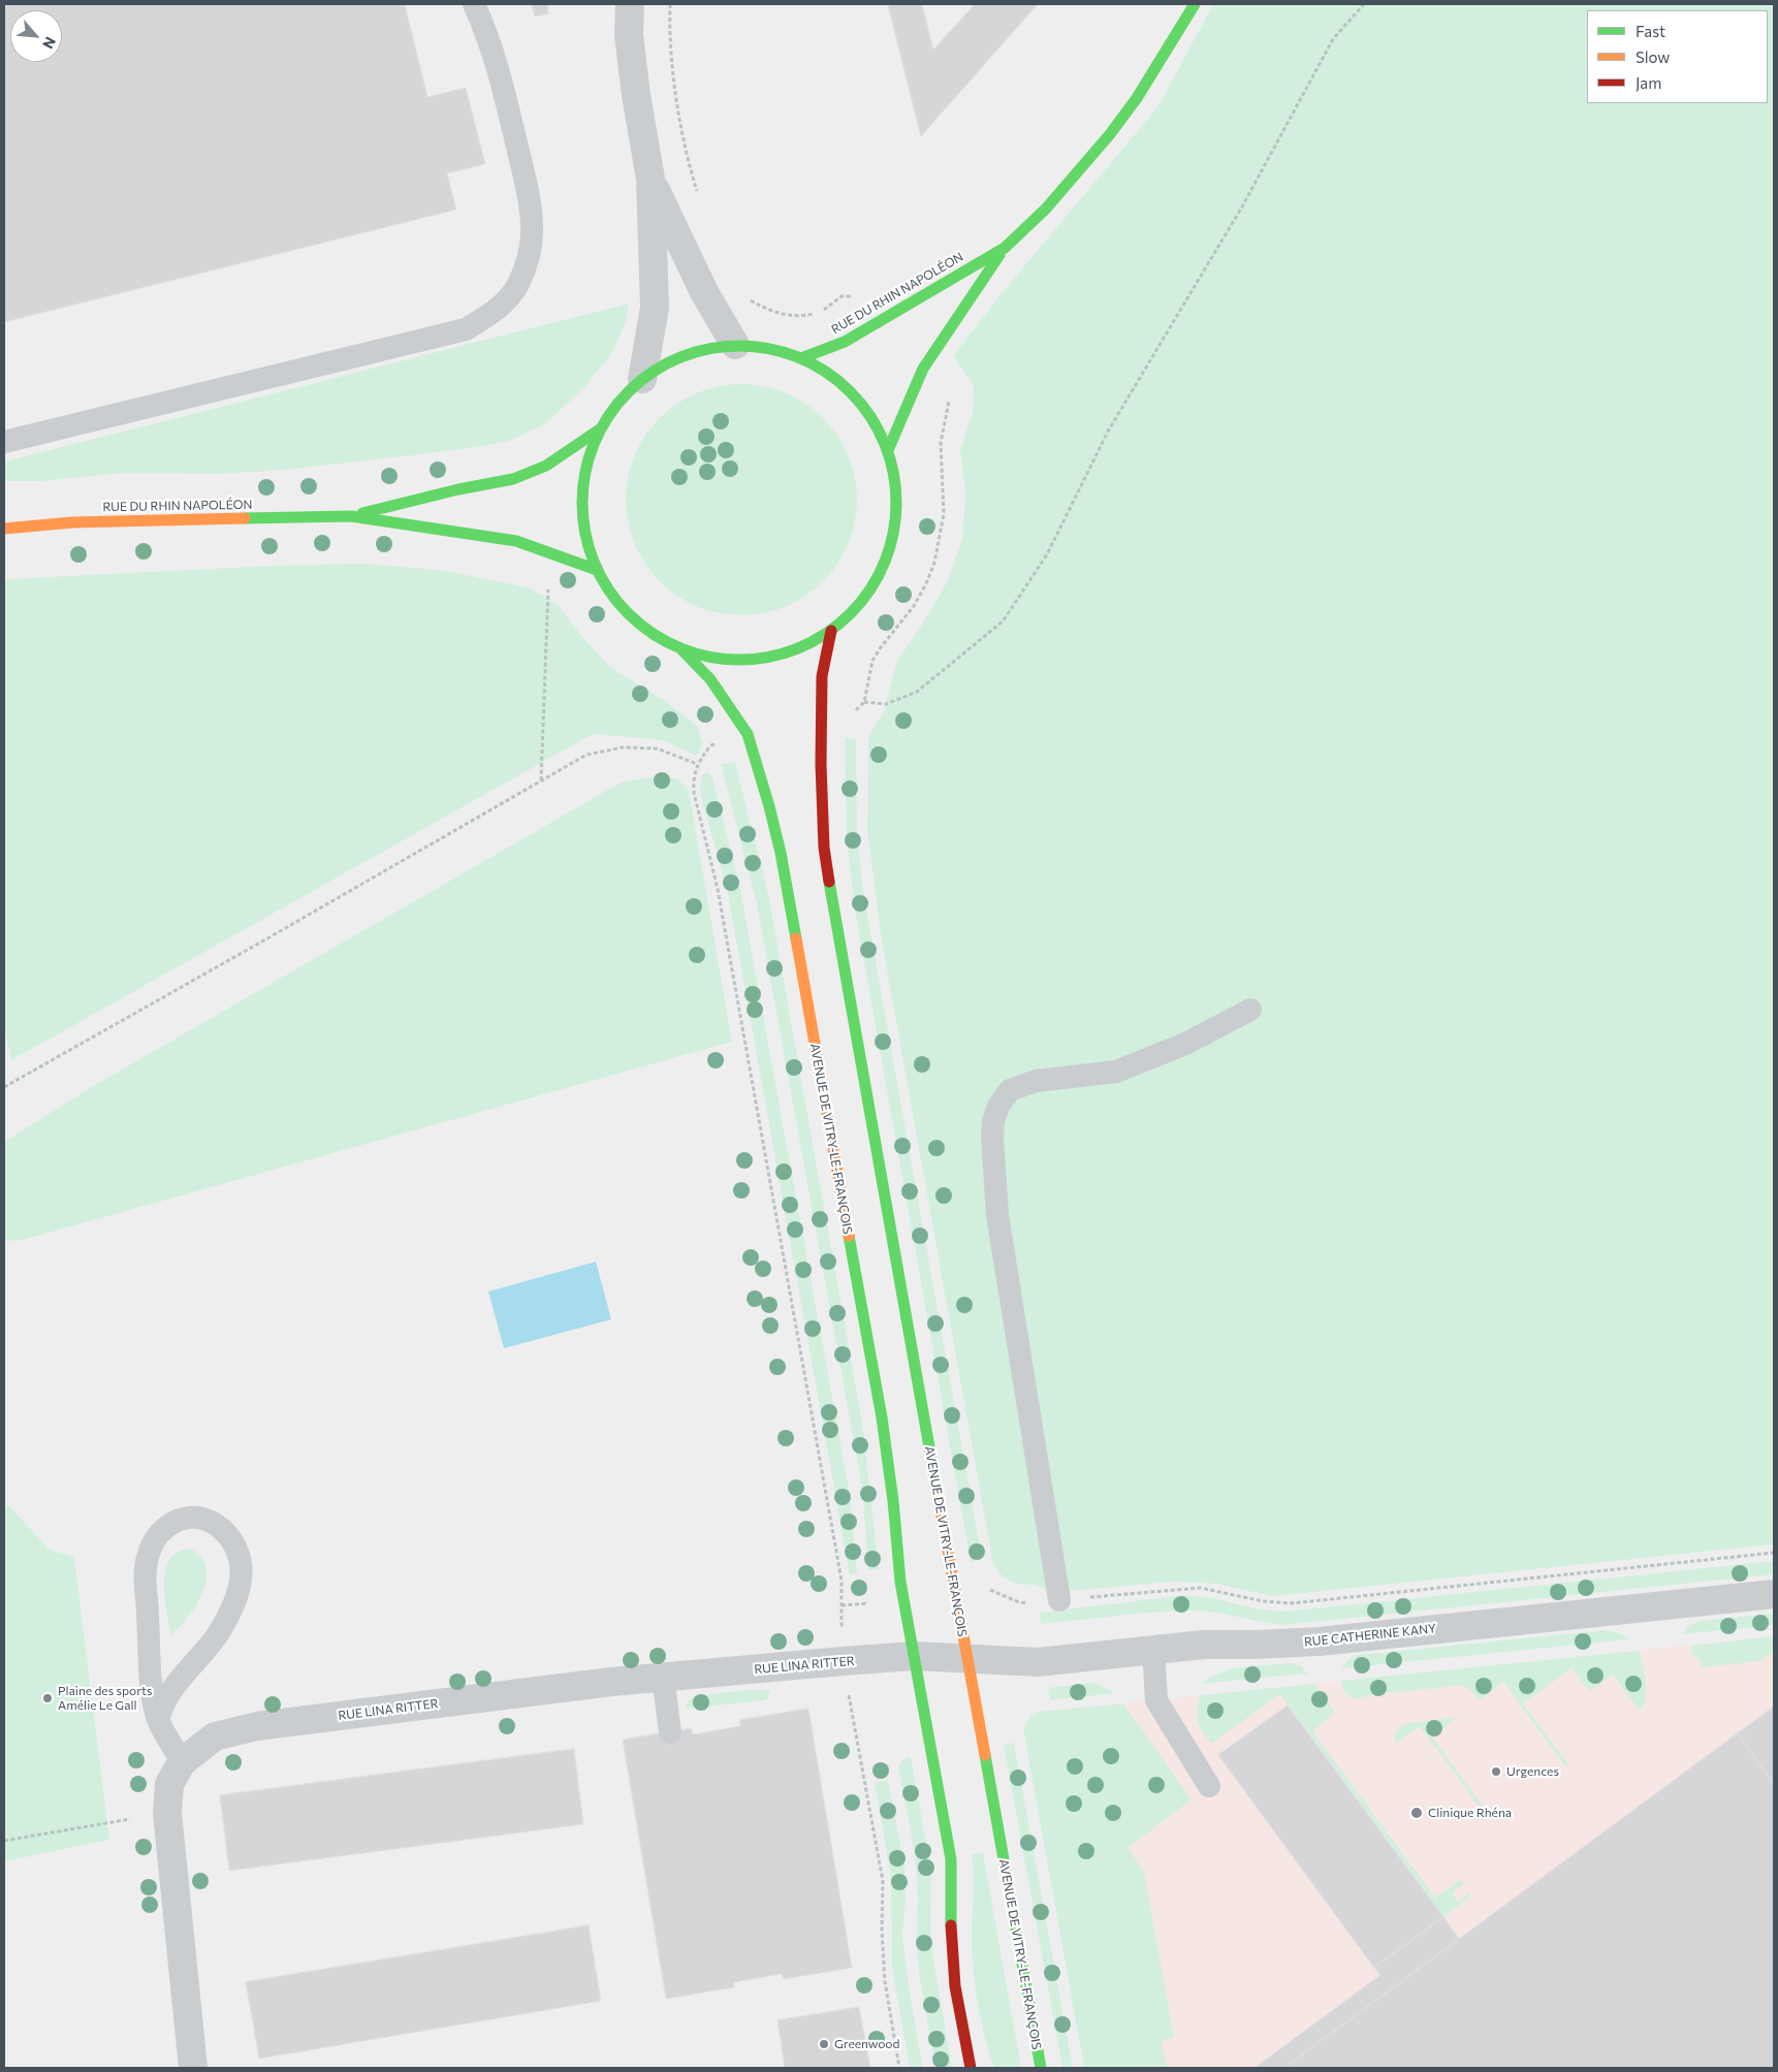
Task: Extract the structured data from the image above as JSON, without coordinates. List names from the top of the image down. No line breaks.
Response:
{"streets":{"main road":["RUE DU RHIN NAPOLÉON","AVENUE DE VITRY-LE-FRANÇOIS"],"street":["RUE CATHERINE KANY","RUE LINA RITTER"]},"crossings":[["AVENUE DE VITRY-LE-FRANÇOIS","RUE CATHERINE KANY"],["AVENUE DE VITRY-LE-FRANÇOIS","RUE LINA RITTER"]],"places":["Plaine des sports Amélie Le Gall","Urgences","Clinique Rhéna","Greenwood"],"legend":["Fast","Slow","Jam"],"north":"bottom right"}
